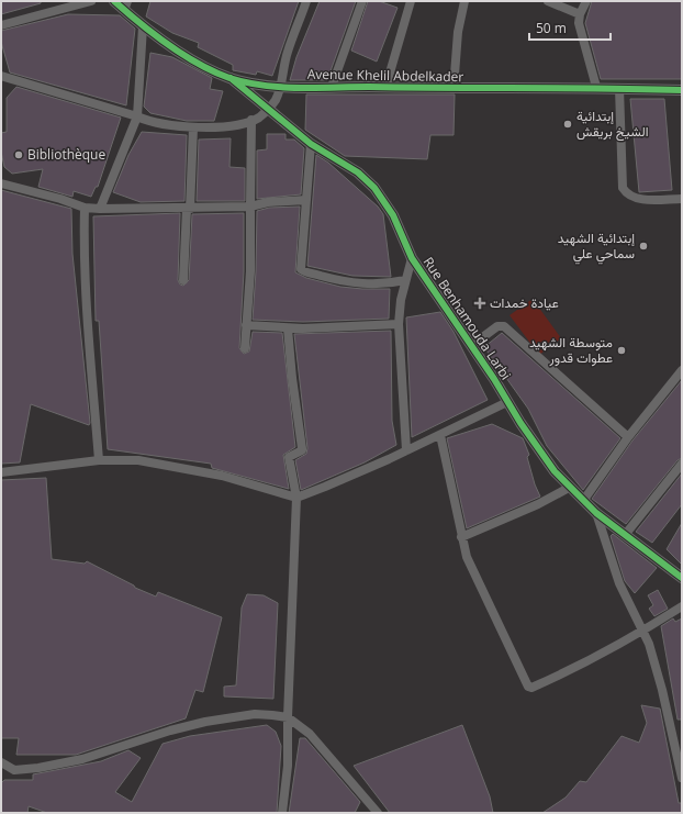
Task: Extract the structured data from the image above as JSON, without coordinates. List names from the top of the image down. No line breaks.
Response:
{"streets":{"street":["Avenue Khelil Abdelkader","Rue Benhamouda Larbi"]},"crossings":[["Avenue Khelil Abdelkader","Rue Benhamouda Larbi"]],"places":{"other":["إبتدائية الشيخ بريقش","Bibliothèque","إبتدائية الشهيد سماحي علي","متوسطة الشهيد عطوات قدور"],"health":["عيادة خمدات"]},"scale_bar":"50 m"}
